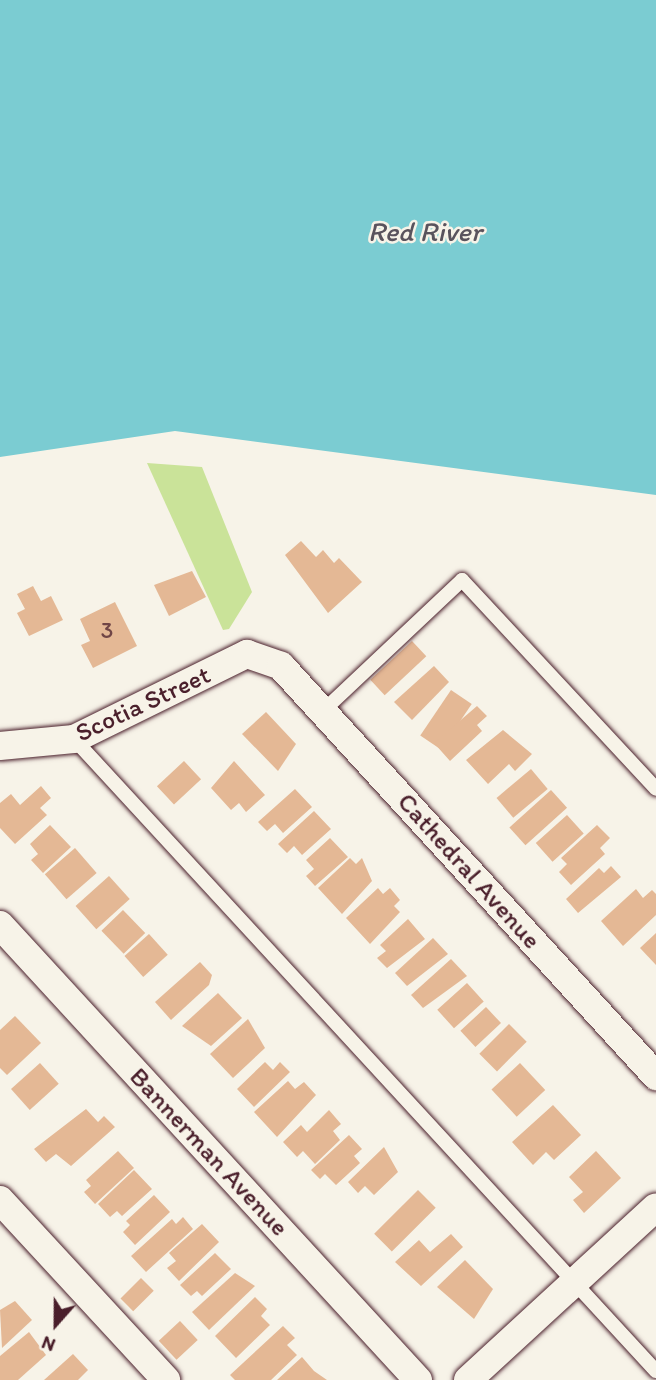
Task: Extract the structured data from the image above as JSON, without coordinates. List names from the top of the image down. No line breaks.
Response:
{"streets":{"street":["Scotia Street","Cathedral Avenue","Bannerman Avenue"]},"crossings":[["Scotia Street","Cathedral Avenue"]],"water":["Red River"],"house_numbers":["3"],"north":"bottom"}
